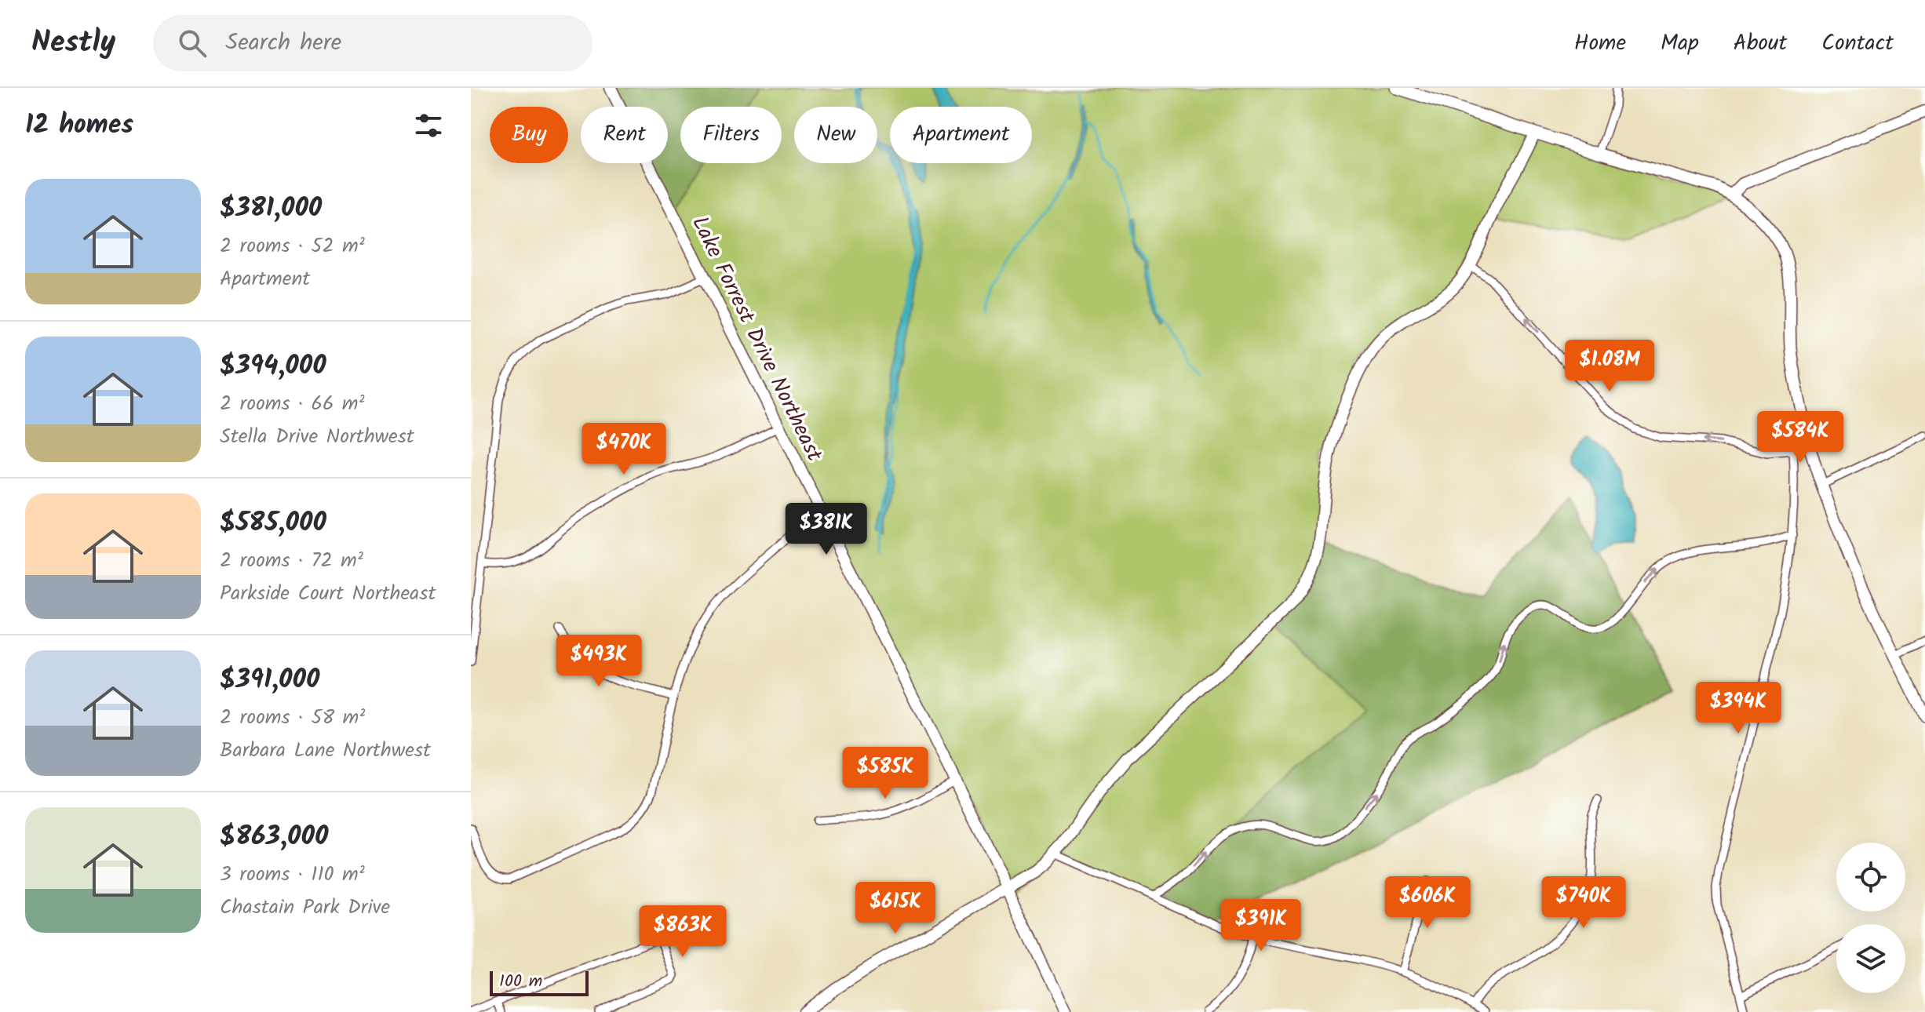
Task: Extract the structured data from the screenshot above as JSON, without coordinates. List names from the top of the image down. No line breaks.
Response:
{"streets":{"street":["Lake Forrest Drive Northeast"]},"scale_bar":"100 m","page":{"header":"Nestly","search":"Search here","nav":["Home","Map","About","Contact"],"heading":"12 homes","chip":["Buy","Rent","Filters","New","Apartment"],"list":[{"name":"$381,000","note":"2 rooms · 52 m² · Apartment"},{"name":"$394,000","note":"2 rooms · 66 m² · Stella Drive Northwest"},{"name":"$585,000","note":"2 rooms · 72 m² · Parkside Court Northeast"},{"name":"$391,000","note":"2 rooms · 58 m² · Barbara Lane Northwest"},{"name":"$863,000","note":"3 rooms · 110 m² · Chastain Park Drive"}],"price":["$1.08M","$584K","$470K","$381K","$493K","$394K","$585K","$606K","$740K","$615K","$391K","$863K"],"scale":"100 m"}}
